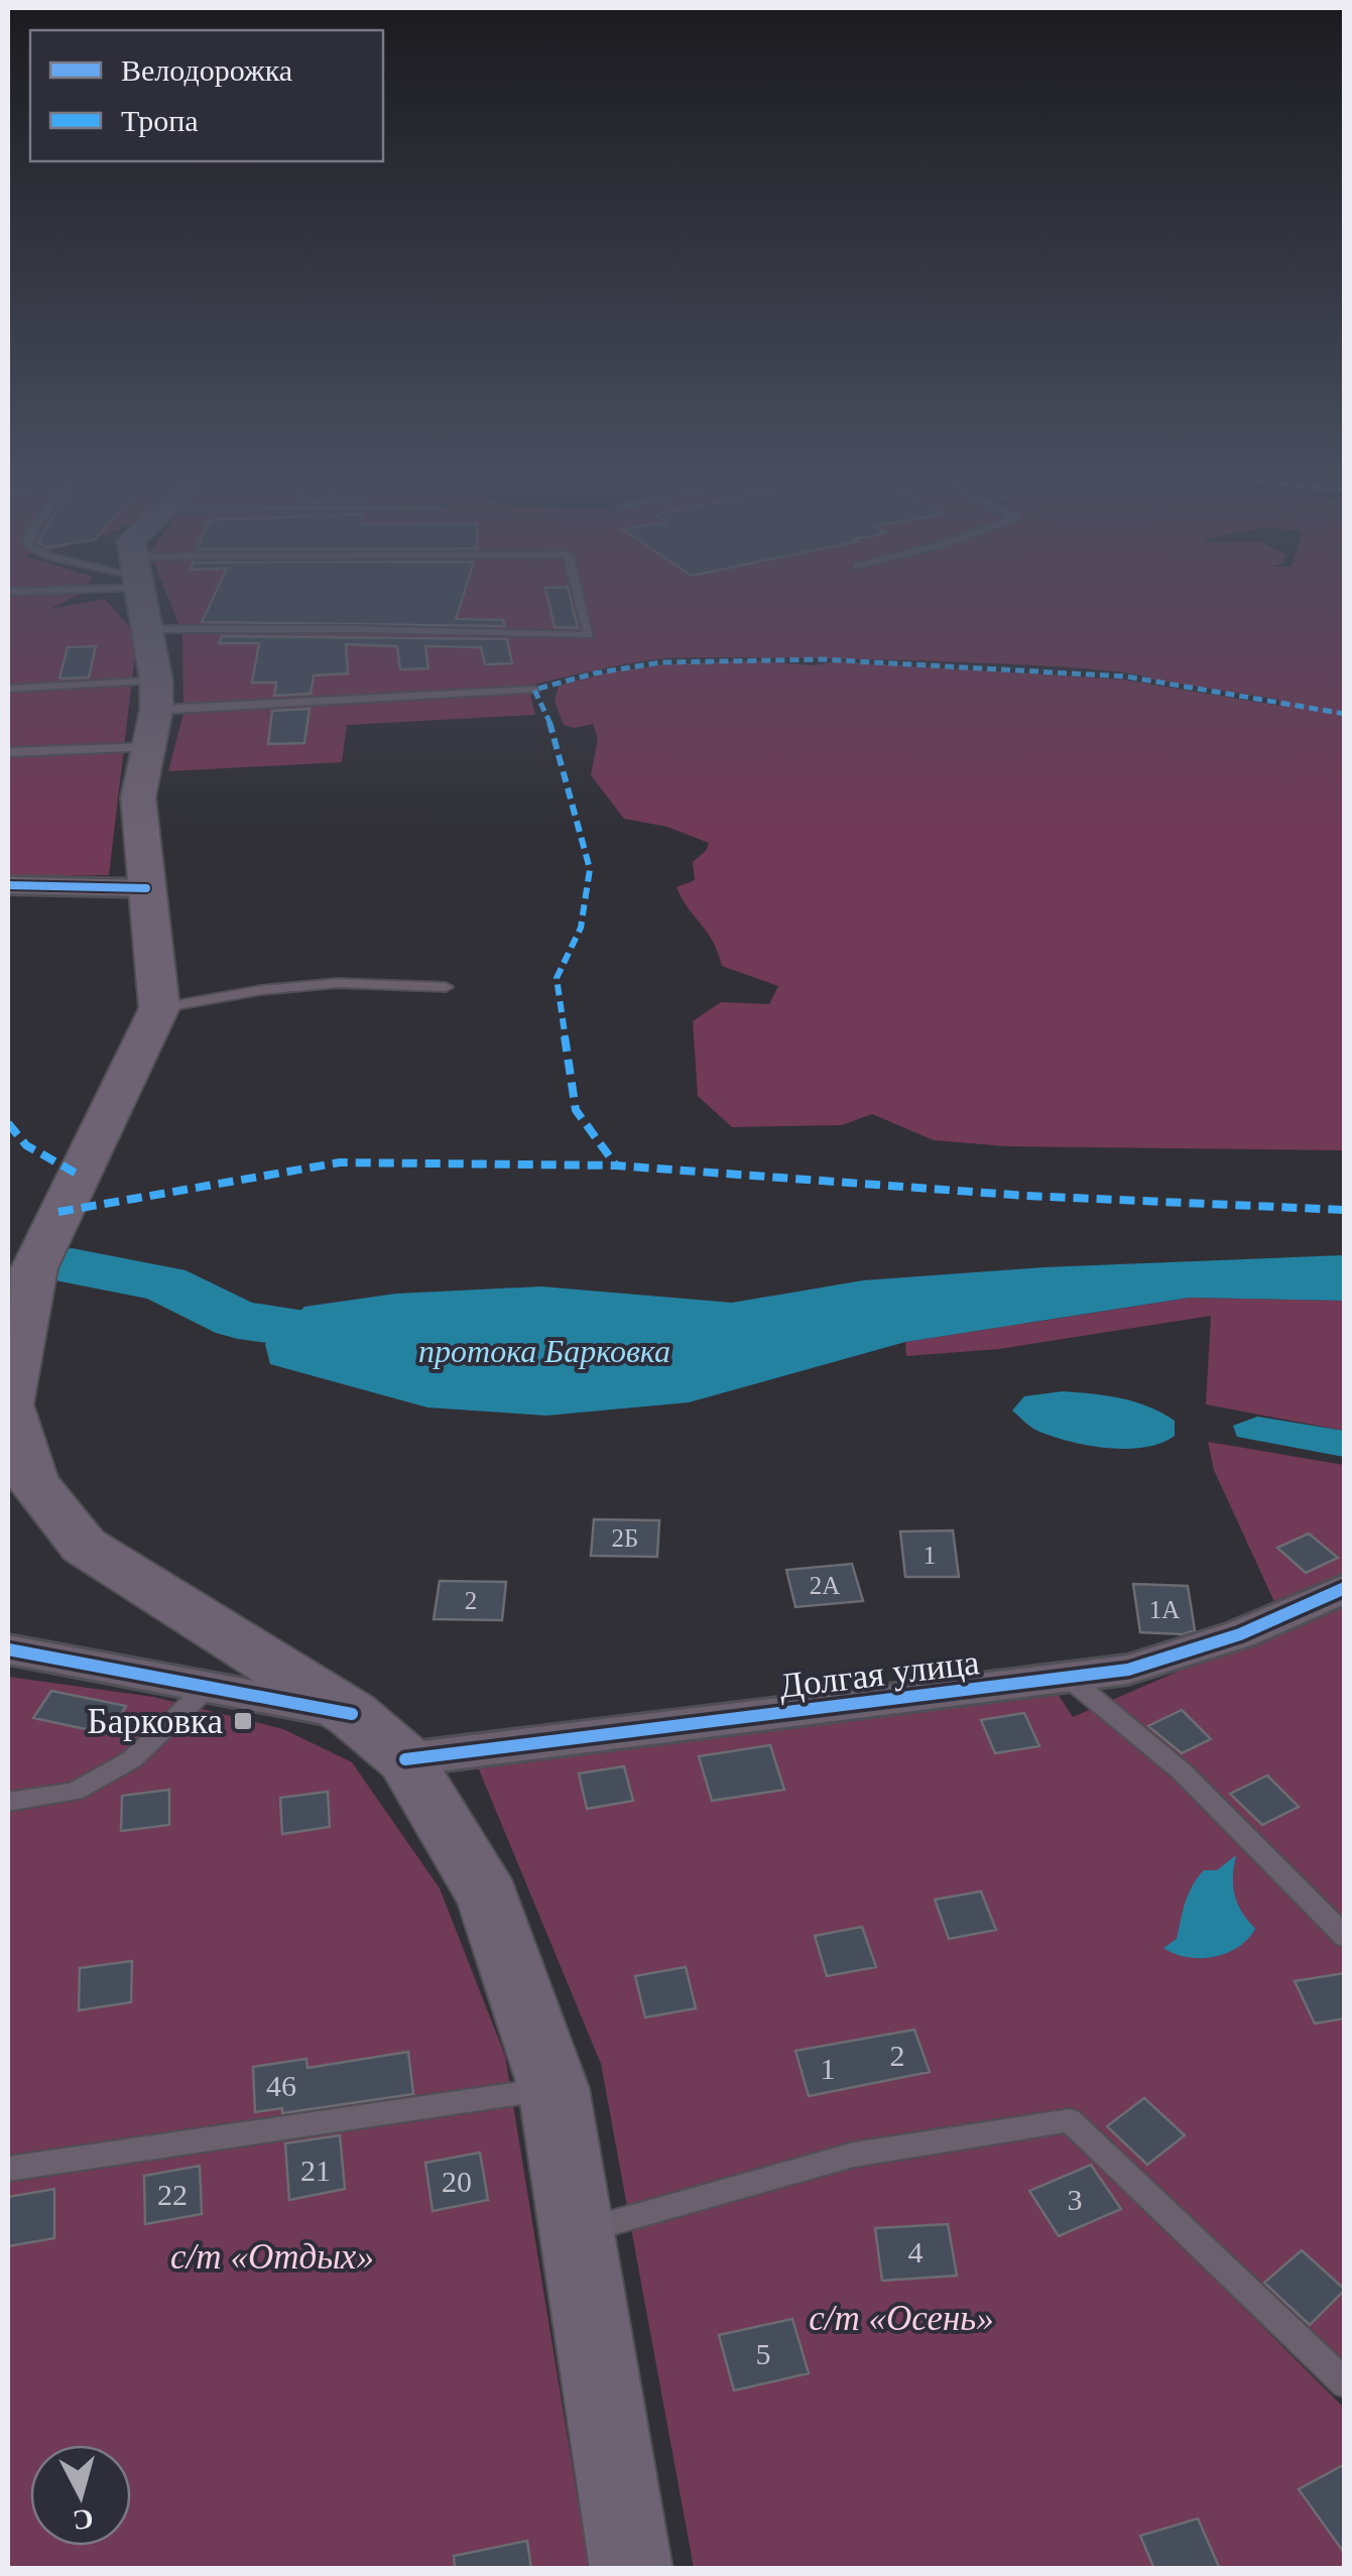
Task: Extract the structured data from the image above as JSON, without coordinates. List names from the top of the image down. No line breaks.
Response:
{"streets":{"street":["Долгая улица"]},"water":["протока Барковка"],"parks":["с/т «Отдых»","с/т «Осень»"],"places":{"transit":["Барковка"]},"house_numbers":["2Б","1","2А","2","1А","2","1","46","21","20","22","3","4","5"],"legend":["Велодорожка","Тропа"],"north":"bottom"}
